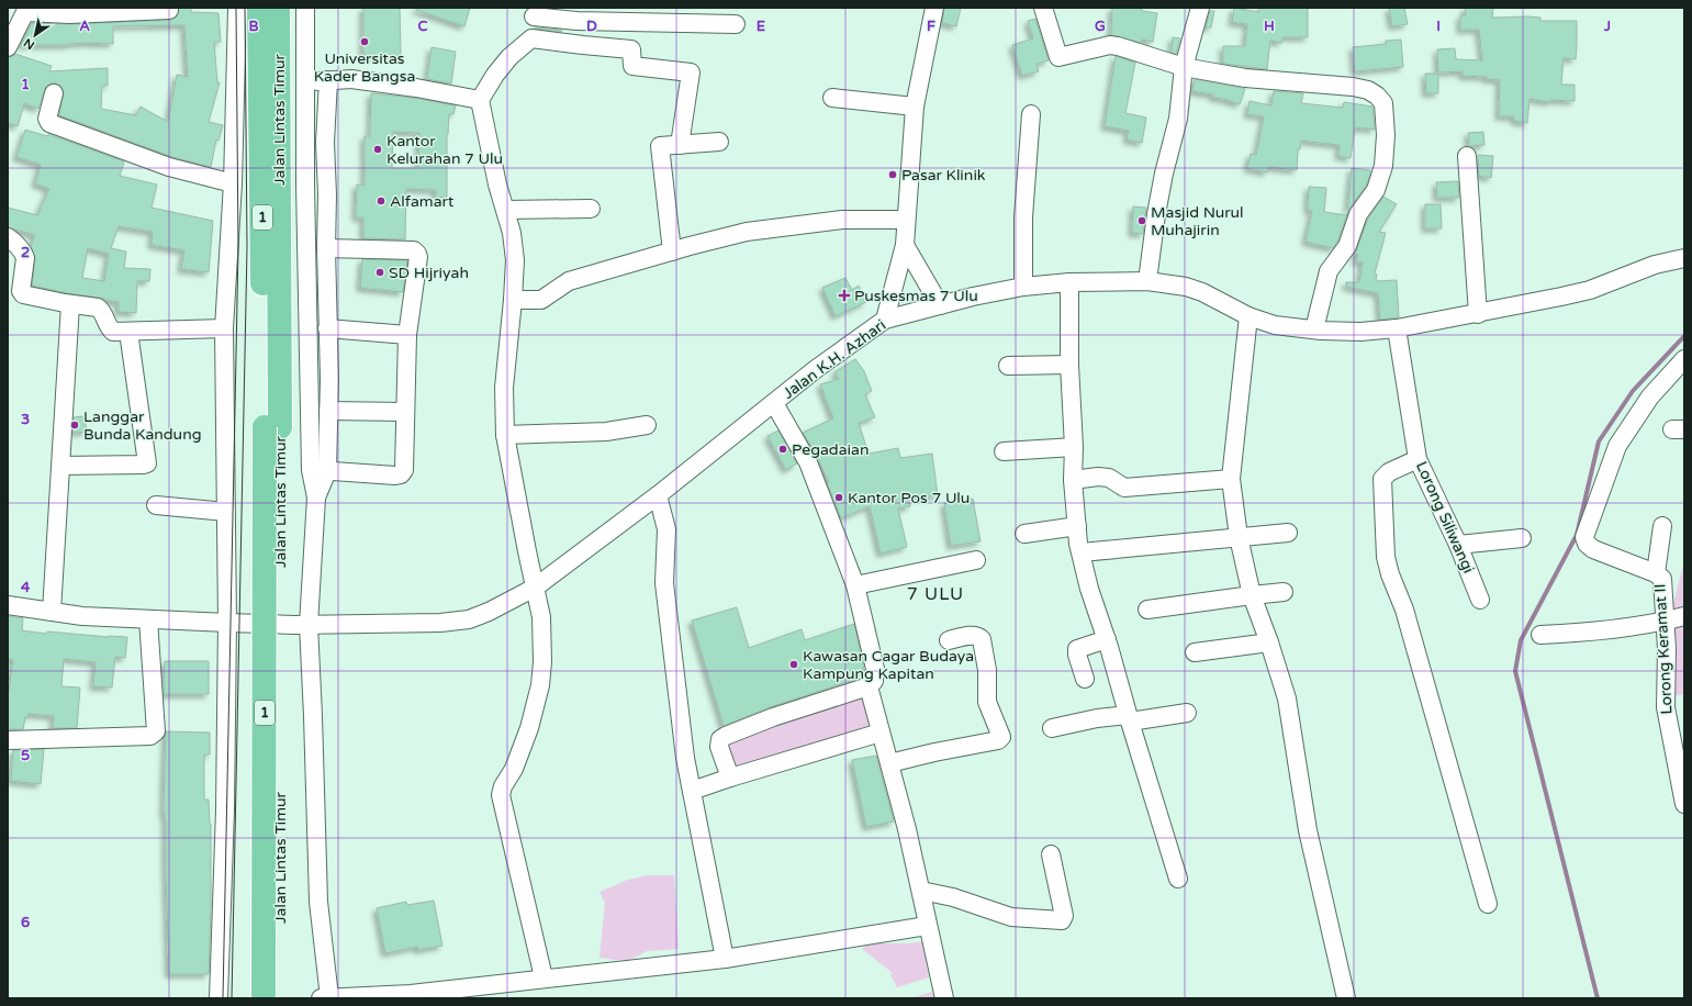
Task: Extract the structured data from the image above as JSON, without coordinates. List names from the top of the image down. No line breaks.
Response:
{"streets":{"highway":["Jalan Lintas Timur","1"],"street":["Jalan K.H. Azhari","Lorong Siliwangi","Lorong Keramat II"]},"districts":["7 ULU"],"places":{"other":["Universitas Kader Bangsa","Kantor Kelurahan 7 Ulu","Pasar Klinik","Alfamart","Masjid Nurul Muhajirin","SD Hijriyah","Langgar Bunda Kandung","Pegadaian","Kantor Pos 7 Ulu","Kawasan Cagar Budaya Kampung Kapitan"],"health":["Puskesmas 7 Ulu"]},"north":"bottom left","grid":{"columns":["A","B","C","D","E","F","G","H","I","J"],"rows":["1","2","3","4","5","6"]}}
